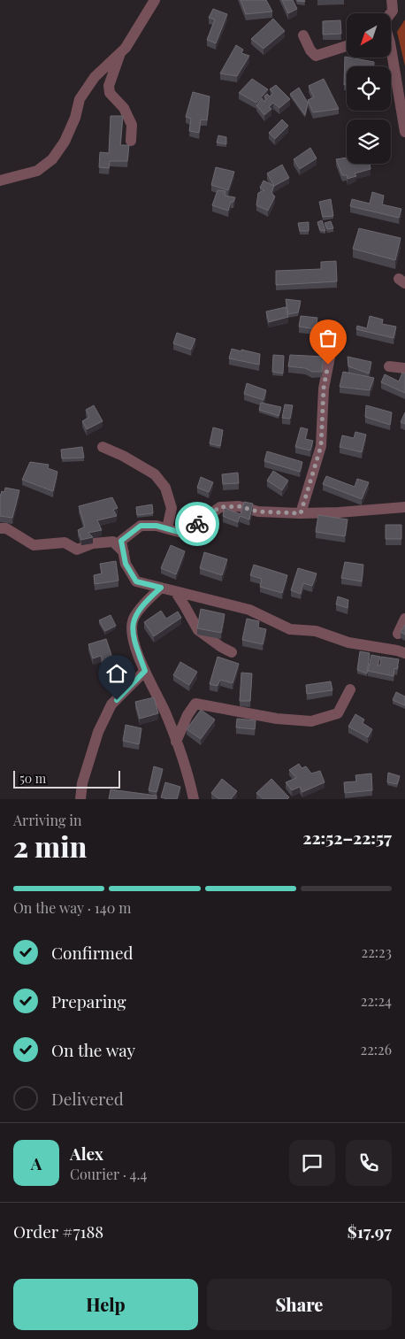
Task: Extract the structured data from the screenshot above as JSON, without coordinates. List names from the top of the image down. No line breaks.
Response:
{"scale_bar":"50 m","north":"bottom left","page":{"scale":"50 m","heading":["2 min","Arriving in","22:52–22:57"],"panel":["Alex","Courier · 4.4","Order #7188","$17.97"],"bar":"On the way · 140 m","list":[["Confirmed","22:23"],["Preparing","22:24"],["On the way","22:26"],"Delivered"],"round":"A","buttons":["Help","Share"]}}
